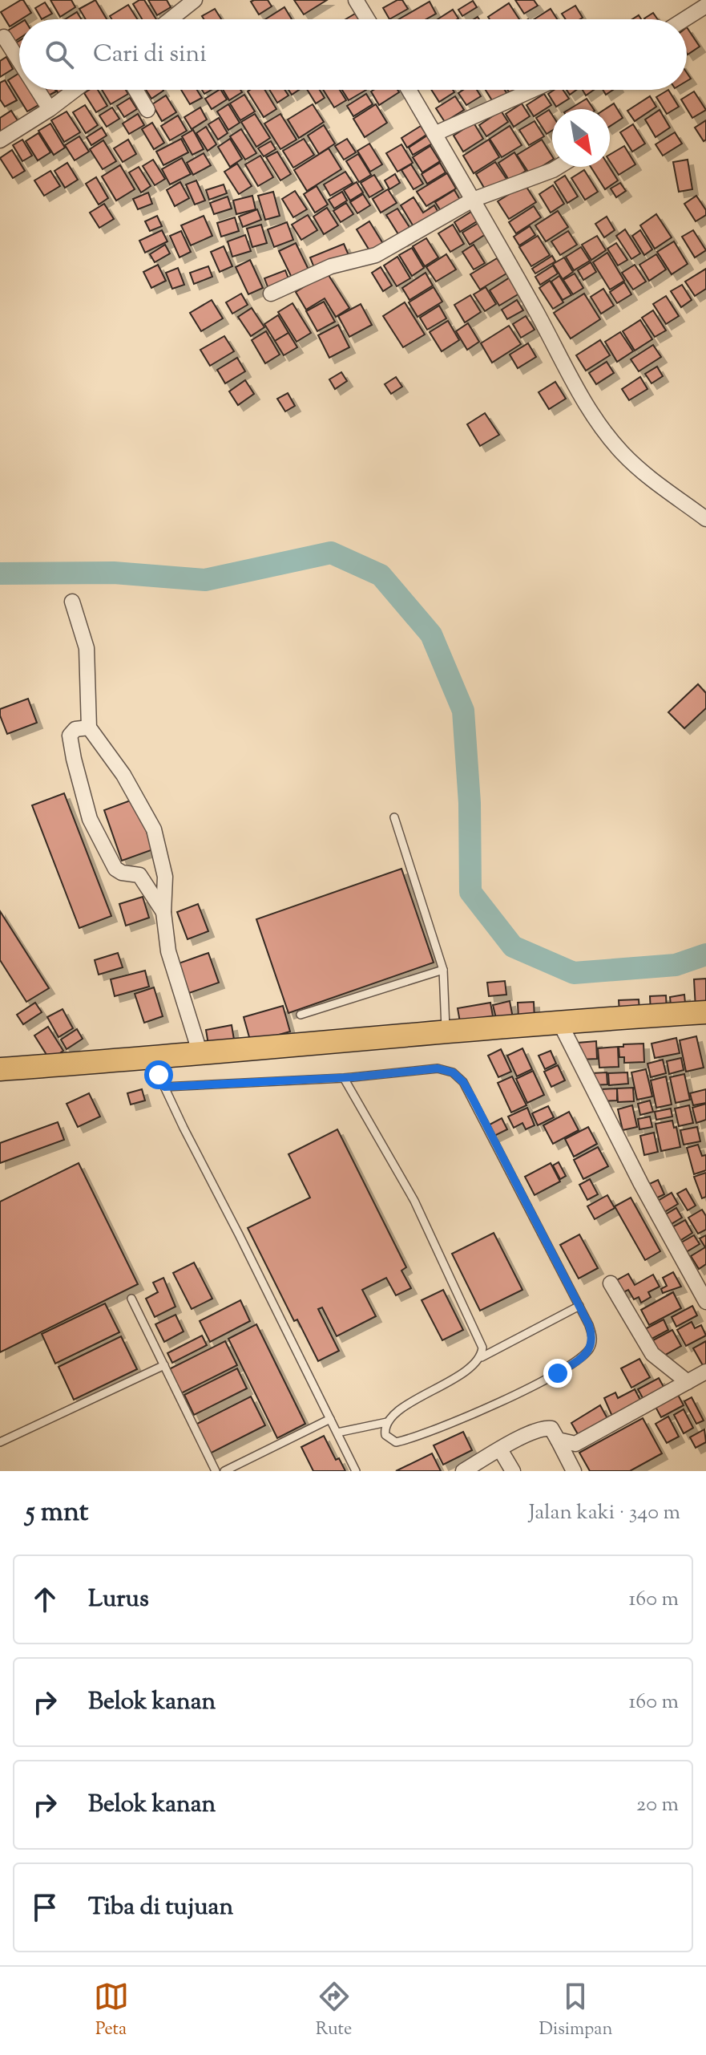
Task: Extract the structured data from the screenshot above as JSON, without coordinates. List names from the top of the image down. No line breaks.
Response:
{"north":"bottom right","page":{"search":"Cari di sini","heading":["5 mnt","Jalan kaki · 340 m"],"list":[["Lurus","160 m"],["Belok kanan","160 m"],["Belok kanan","20 m"],"Tiba di tujuan"],"nav":["Peta","Rute","Disimpan"]}}
